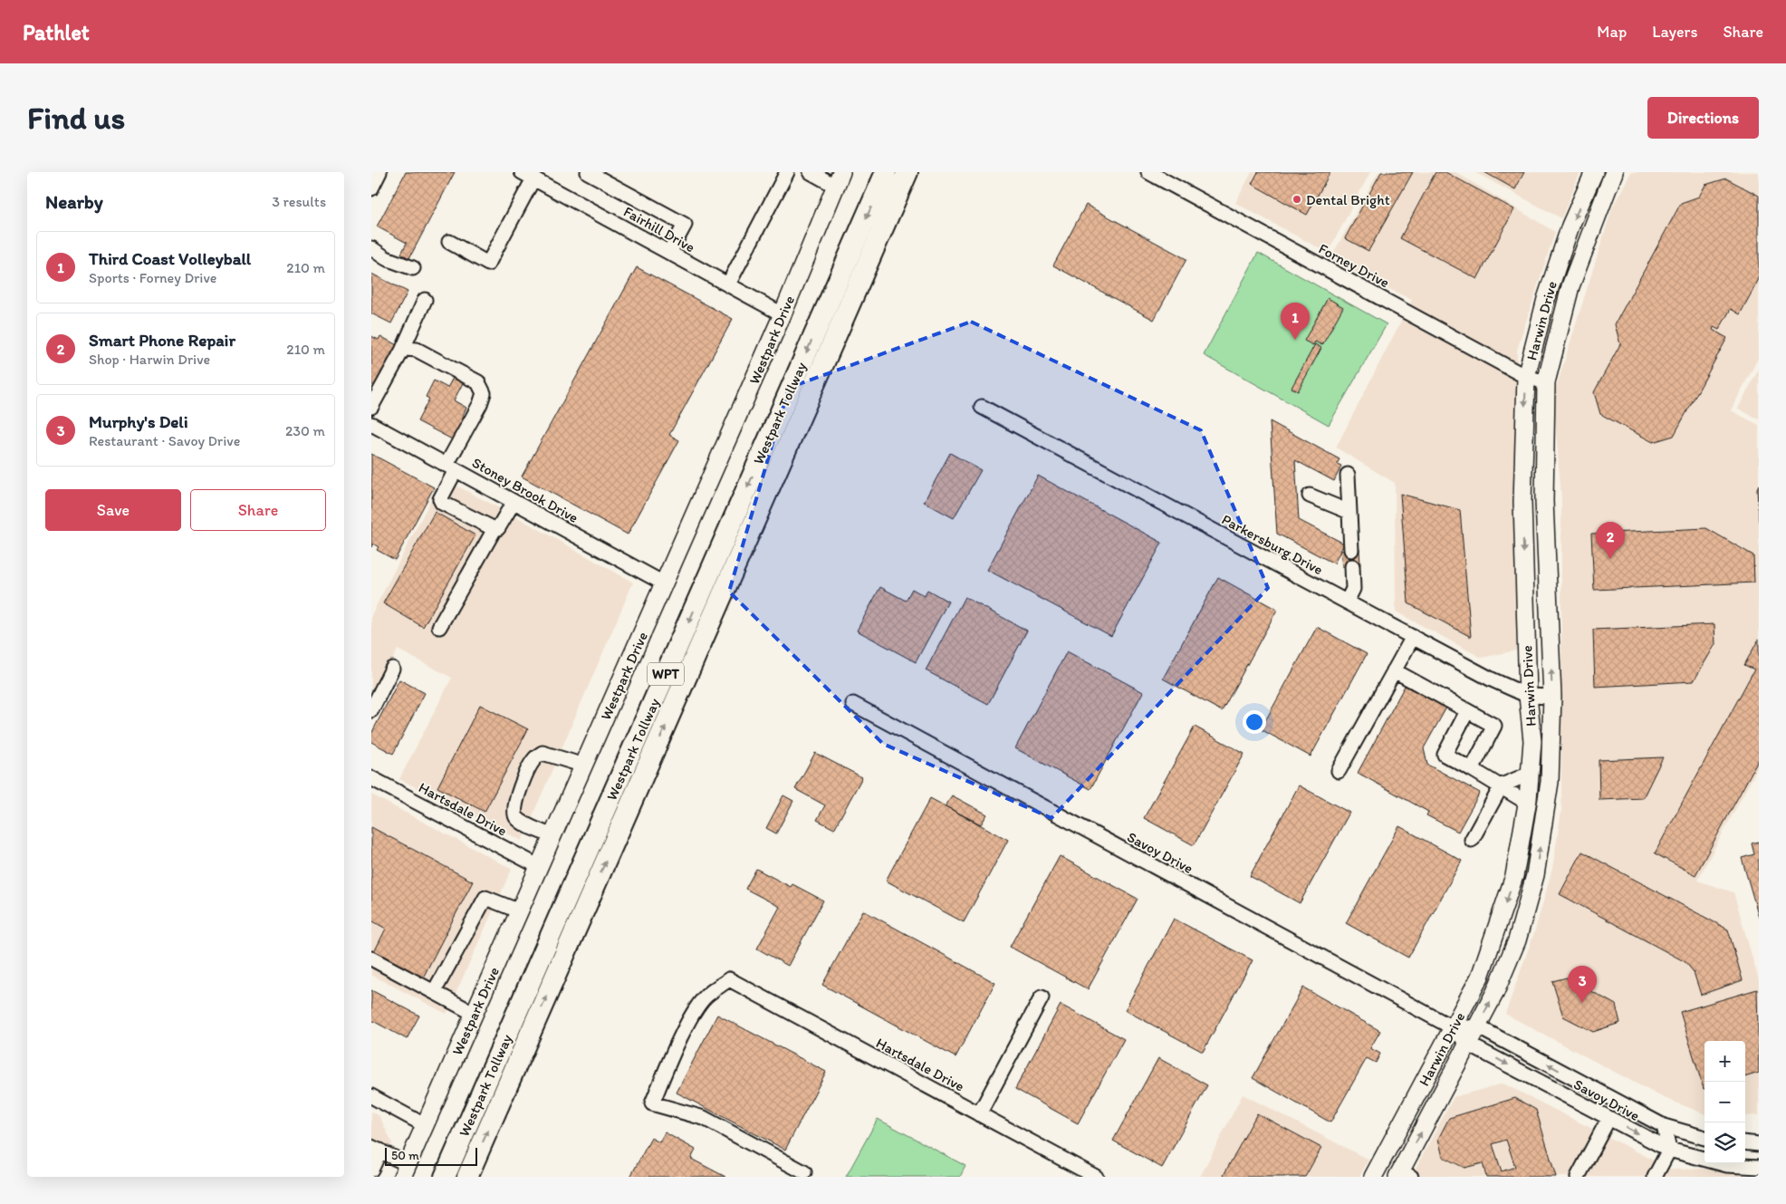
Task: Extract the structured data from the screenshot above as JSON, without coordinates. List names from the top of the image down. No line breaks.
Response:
{"streets":{"highway":["Westpark Tollway","WPT"],"main road":["Harwin Drive","Westpark Drive"],"street":["Fairhill Drive","Forney Drive","Stoney Brook Drive","Parkersburg Drive","Hartsdale Drive","Savoy Drive"]},"crossings":[["Fairhill Drive","Westpark Drive"],["Forney Drive","Harwin Drive"],["Harwin Drive","Parkersburg Drive"],["Harwin Drive","Savoy Drive"],["Westpark Drive","Stoney Brook Drive"],["Westpark Drive","Hartsdale Drive"]],"places":["Dental Bright"],"scale_bar":"50 m","page":{"header":"Pathlet","nav":["Map","Layers","Share"],"buttons":["Directions",["Save","Share"]],"title":"Find us","heading":["Nearby","3 results"],"list":[{"mark":"1","name":"Third Coast Volleyball","note":"Sports · Forney Drive","value":"210 m"},{"mark":"2","name":"Smart Phone Repair","note":"Shop · Harwin Drive","value":"210 m"},{"mark":"3","name":"Murphy's Deli","note":"Restaurant · Savoy Drive","value":"230 m"}],"pins":["1","2","3"],"map_buttons":["+","−"],"scale":"50 m"}}
